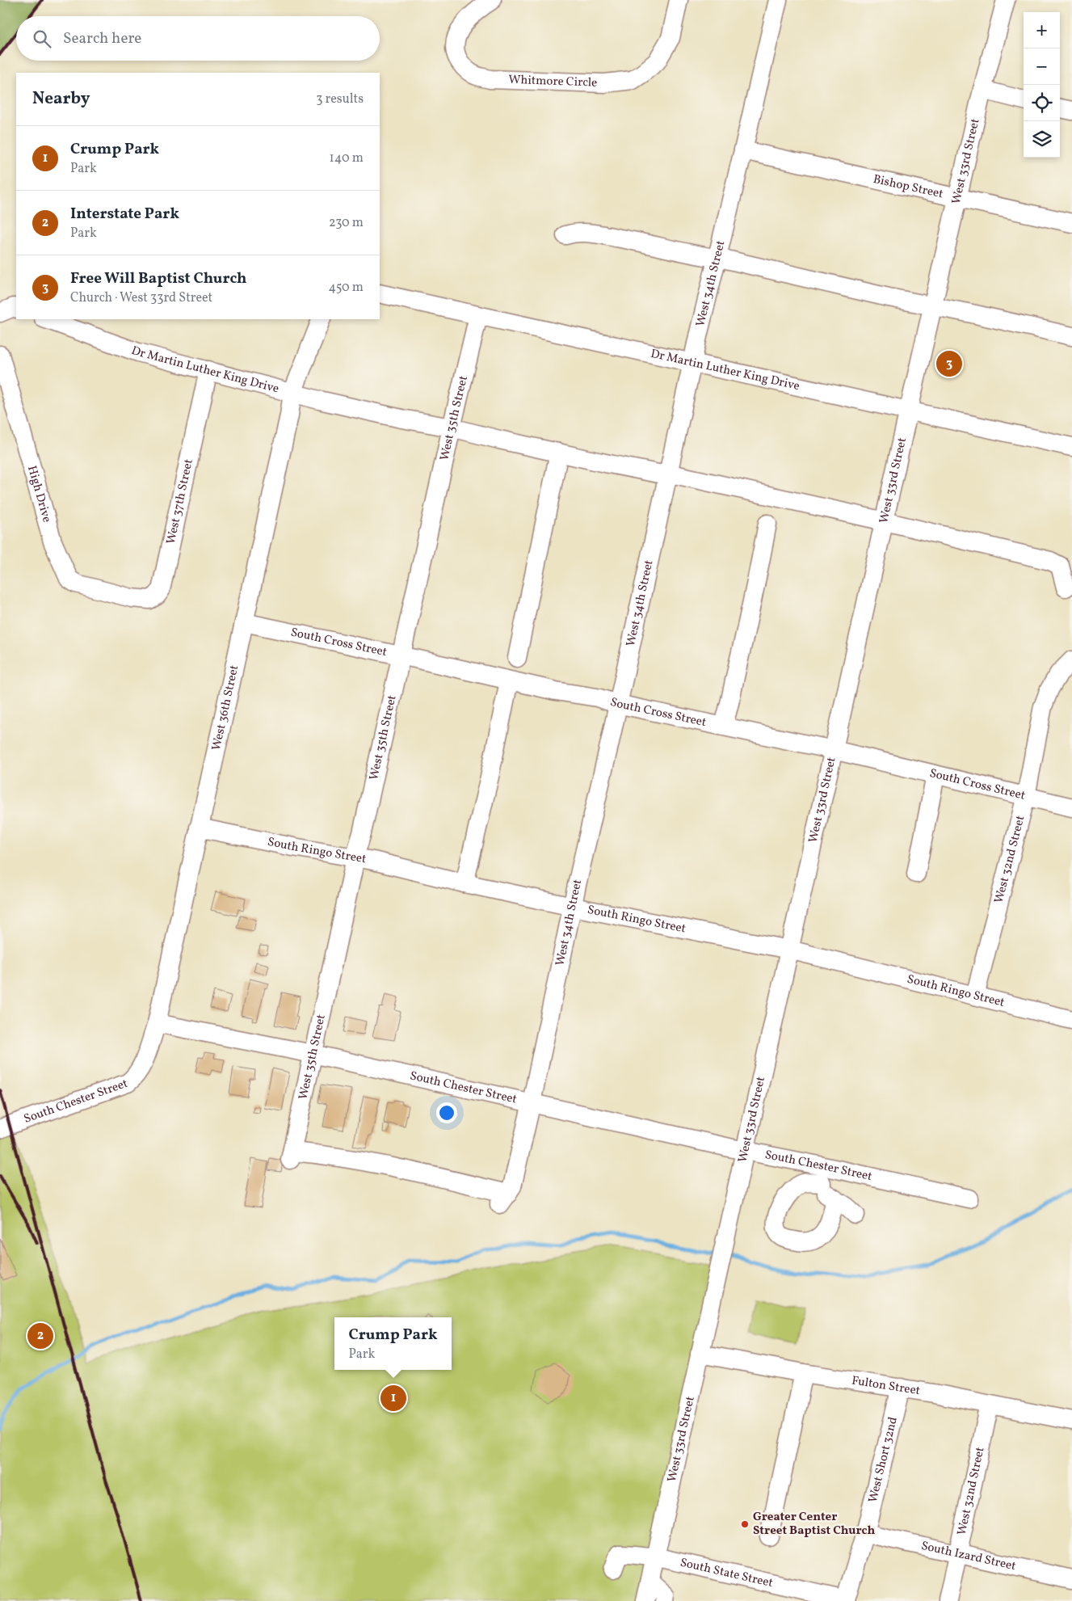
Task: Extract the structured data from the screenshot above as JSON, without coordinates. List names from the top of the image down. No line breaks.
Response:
{"streets":{"street":["Whitmore Circle","West 33rd Street","Bishop Street","West 34th Street","Dr Martin Luther King Drive","West 35th Street","High Drive","West 37th Street","South Cross Street","West 36th Street","South Ringo Street","West 32nd Street","South Chester Street","Fulton Street","West Short 32nd","South Izard Street","South State Street"]},"crossings":[["West 33rd Street","Bishop Street"],["West 33rd Street","Dr Martin Luther King Drive"],["West 33rd Street","South Cross Street"],["West 33rd Street","South Ringo Street"],["West 33rd Street","South Chester Street"],["West 33rd Street","Fulton Street"],["West 33rd Street","South State Street"],["Bishop Street","West 34th Street"],["West 34th Street","Dr Martin Luther King Drive"],["West 34th Street","West 35th Street"],["West 34th Street","South Cross Street"],["West 34th Street","South Ringo Street"],["West 34th Street","South Chester Street"],["Dr Martin Luther King Drive","West 35th Street"],["Dr Martin Luther King Drive","West 37th Street"],["Dr Martin Luther King Drive","West 36th Street"],["West 35th Street","South Cross Street"],["West 35th Street","South Ringo Street"],["West 35th Street","South Chester Street"],["High Drive","West 37th Street"],["South Cross Street","West 36th Street"],["South Cross Street","West 32nd Street"],["West 36th Street","South Ringo Street"],["West 36th Street","South Chester Street"],["South Ringo Street","West 32nd Street"],["West 32nd Street","Fulton Street"],["West 32nd Street","South Izard Street"],["Fulton Street","West Short 32nd"],["West Short 32nd","South Izard Street"],["West Short 32nd","South State Street"]],"places":["Greater Center Street Baptist Church"],"page":{"map_buttons":["+","−"],"search":"Search here","heading":["Nearby","3 results"],"list":[{"mark":"1","name":"Crump Park","note":"Park","value":"140 m"},{"mark":"2","name":"Interstate Park","note":"Park","value":"230 m"},{"mark":"3","name":"Free Will Baptist Church","note":"Church · West 33rd Street","value":"450 m"}],"pins":["3","2","1"],"popup":["Crump Park","Park"]}}
